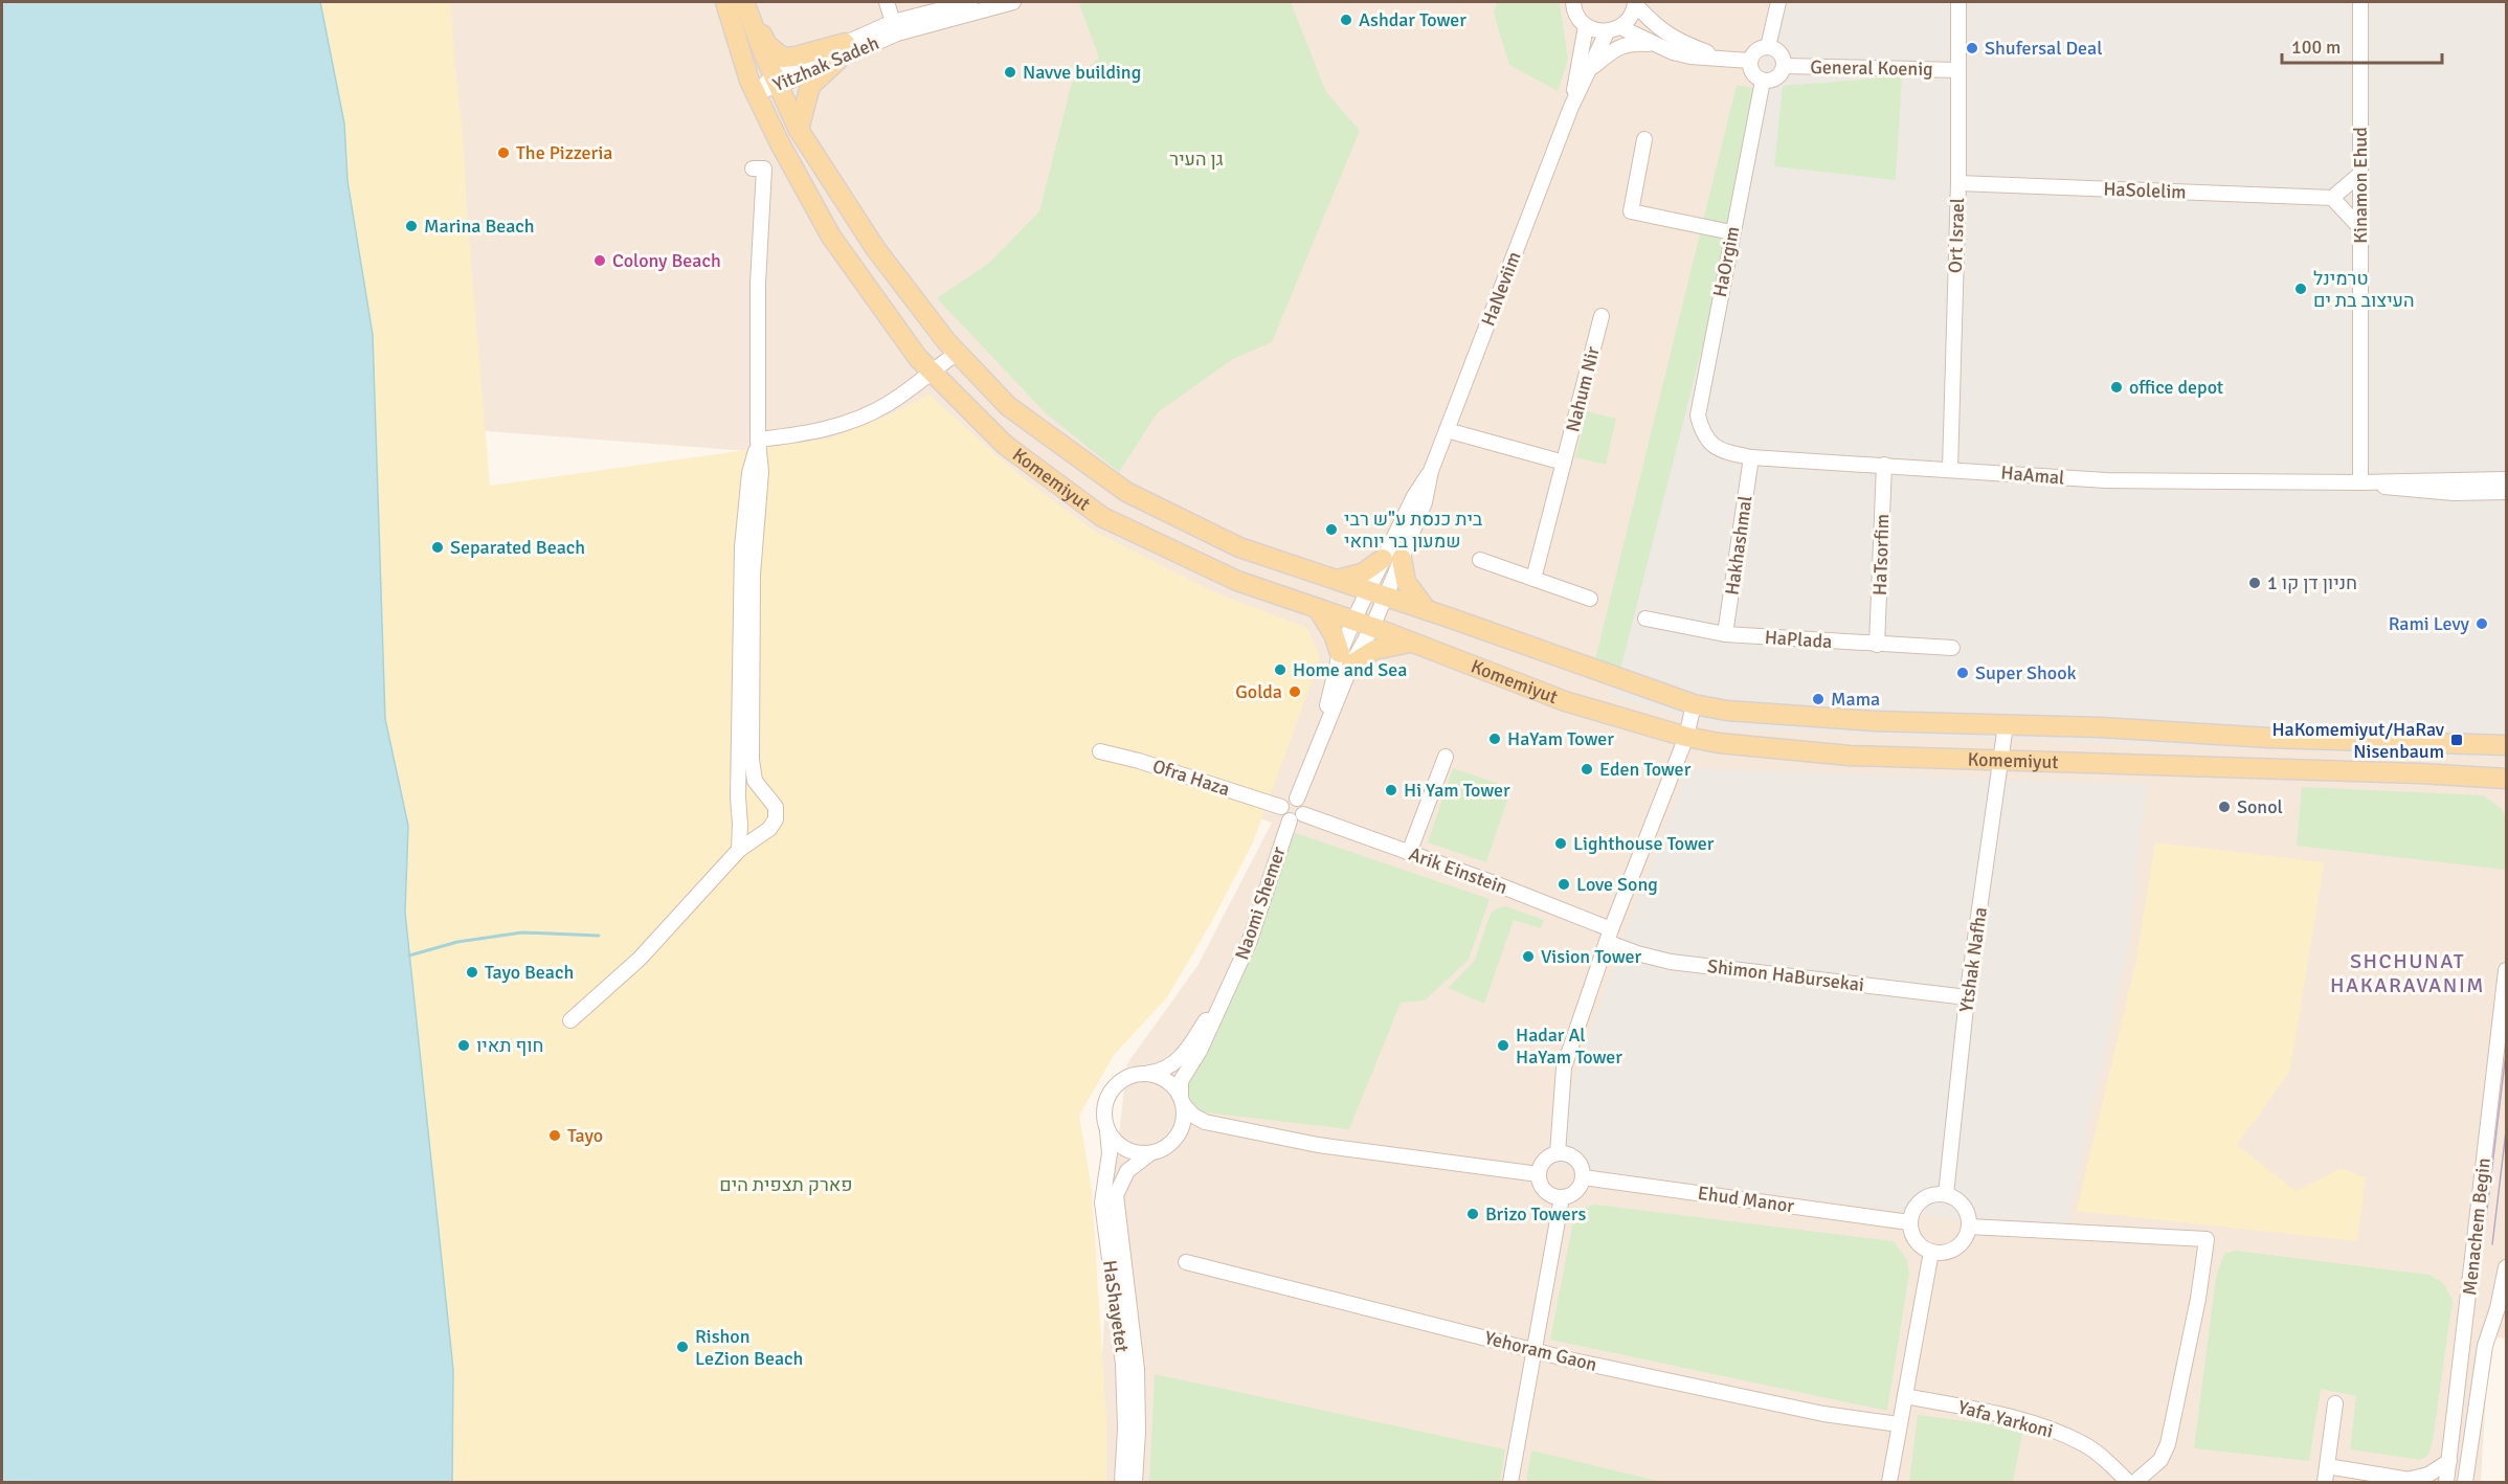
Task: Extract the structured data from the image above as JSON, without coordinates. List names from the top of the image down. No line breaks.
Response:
{"streets":{"main road":["Komemiyut"],"street":["Yitzhak Sadeh","General Koenig","Kinamon Ehud","HaSolelim","Ort Israel","HaOrgim","HaNeviim","Nahum Nir","HaAmal","Hakhashmal","HaTsorfim","HaPlada","Ofra Haza","Arik Einstein","Naomi Shemer","Ytshak Nafha","Shimon HaBursekai","Ehud Manor","Menachem Begin","HaShayetet","Yehoram Gaon","Yafa Yarkoni"]},"crossings":[["Yitzhak Sadeh","Komemiyut"],["General Koenig","Ort Israel"],["General Koenig","HaOrgim"],["Kinamon Ehud","HaAmal"],["HaSolelim","Ort Israel"],["Ort Israel","HaAmal"],["HaOrgim","HaAmal"],["HaNeviim","Komemiyut"],["HaAmal","Hakhashmal"],["HaAmal","HaTsorfim"],["Komemiyut","Ytshak Nafha"],["Hakhashmal","HaPlada"],["HaTsorfim","HaPlada"],["Ofra Haza","Arik Einstein"],["Ofra Haza","Naomi Shemer"],["Arik Einstein","Naomi Shemer"],["Arik Einstein","Shimon HaBursekai"],["Naomi Shemer","HaShayetet"],["Ytshak Nafha","Shimon HaBursekai"],["Ytshak Nafha","Ehud Manor"]],"districts":["SHCHUNAT HAKARAVANIM"],"parks":["גן העיר","פארק תצפית הים"],"places":{"other":["Ashdar Tower","Shufersal Deal","Navve building","The Pizzeria","Marina Beach","Colony Beach","טרמינל העיצוב בת ים","office depot","בית כנסת ע\"ש רבי שמעון בר יוחאי","Separated Beach","חניון דן קו 1","Rami Levy","Home and Sea","Super Shook","Golda","Mama","HaYam Tower","Eden Tower","Hi Yam Tower","Sonol","Lighthouse Tower","Love Song","Vision Tower","Tayo Beach","חוף תאיו","Hadar Al HaYam Tower","Tayo","Brizo Towers","Rishon LeZion Beach"],"transit":["HaKomemiyut/HaRav Nisenbaum"]},"scale_bar":"100 m"}
